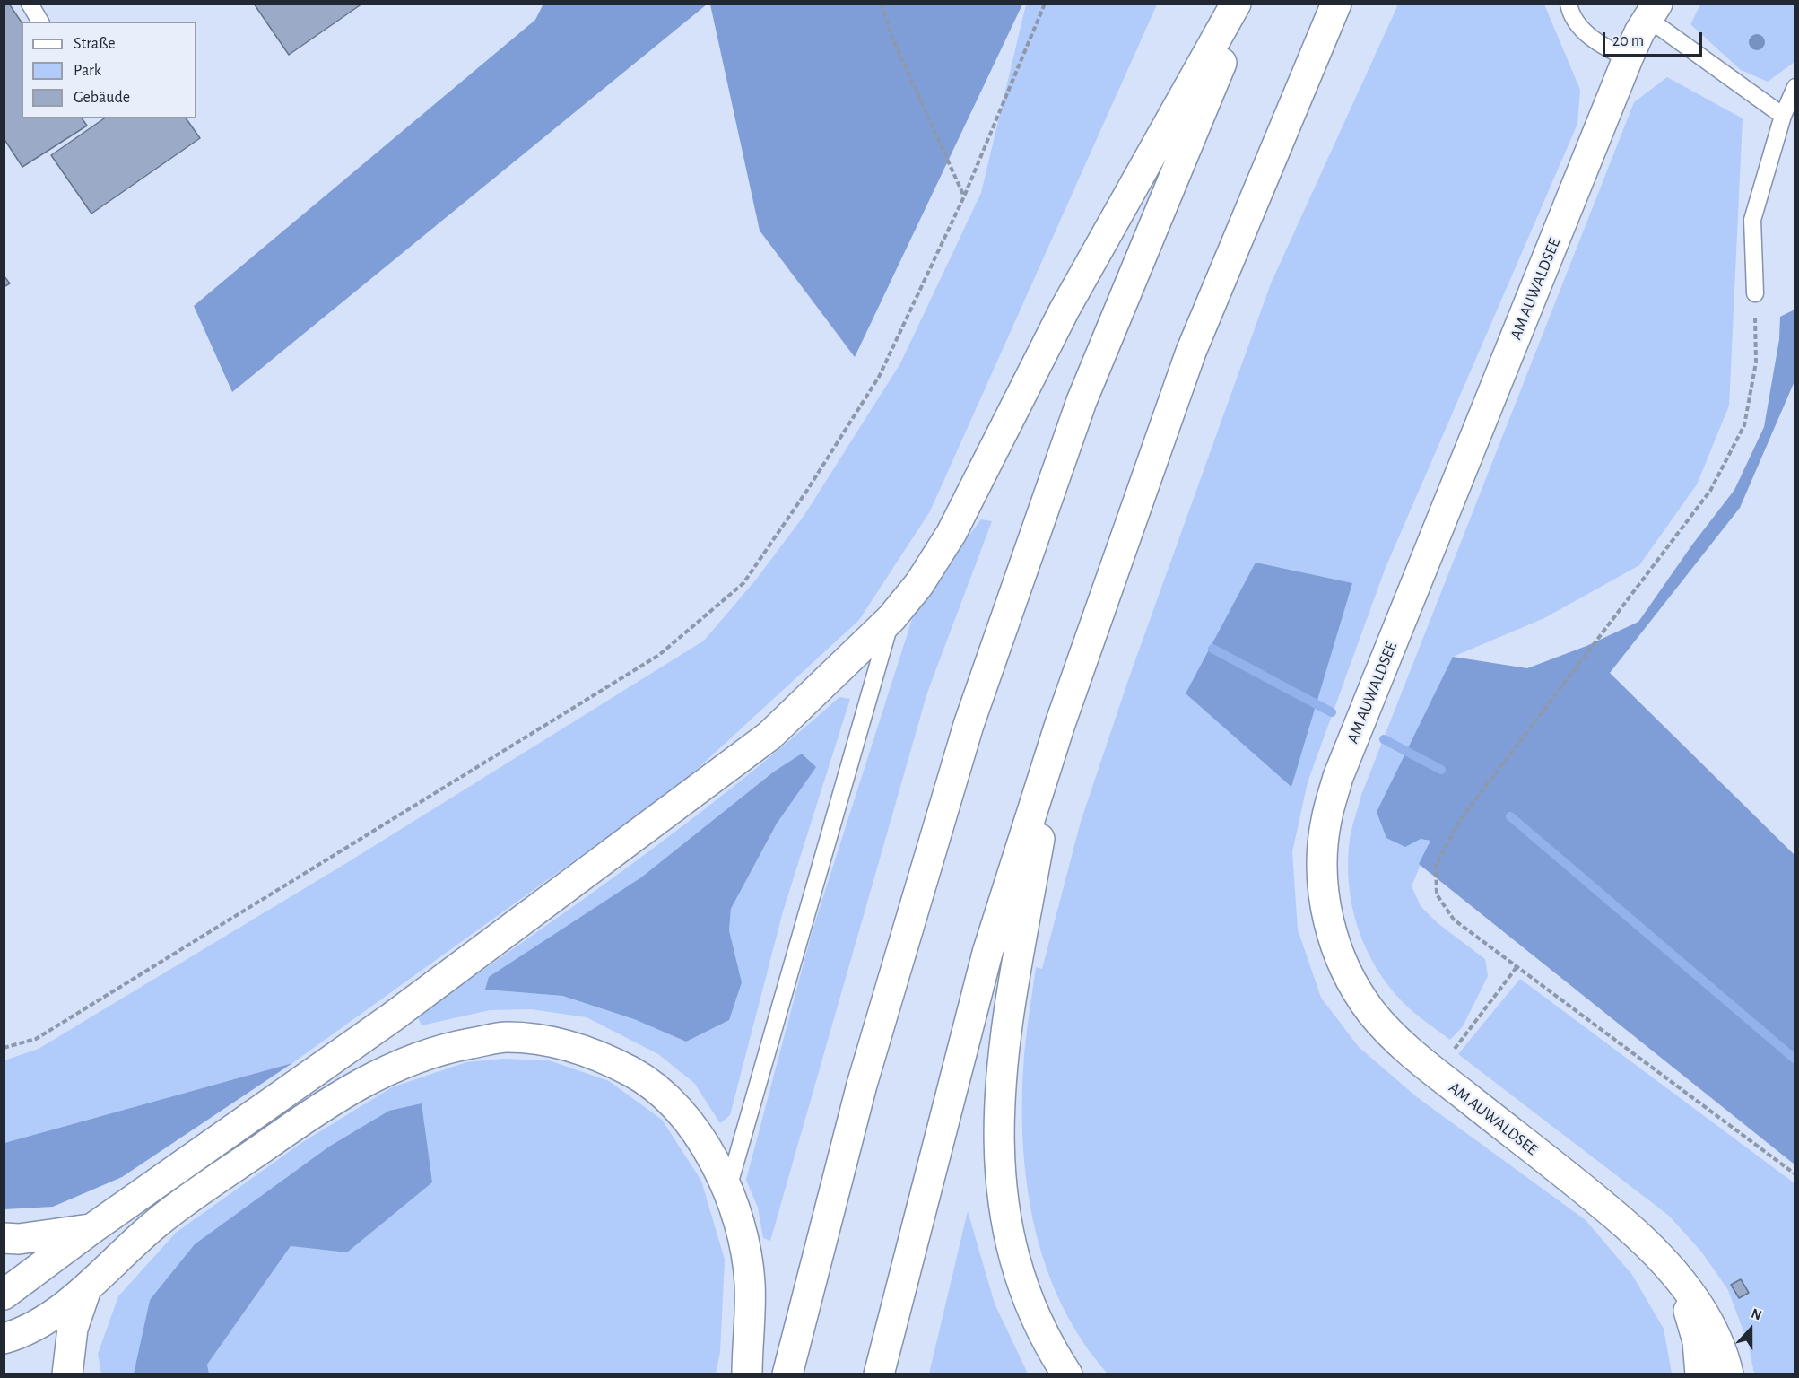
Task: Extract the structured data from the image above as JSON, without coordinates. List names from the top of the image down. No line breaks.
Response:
{"streets":{"main road":["AM AUWALDSEE"]},"legend":["Straße","Park","Gebäude"],"scale_bar":"20 m","north":"top"}
